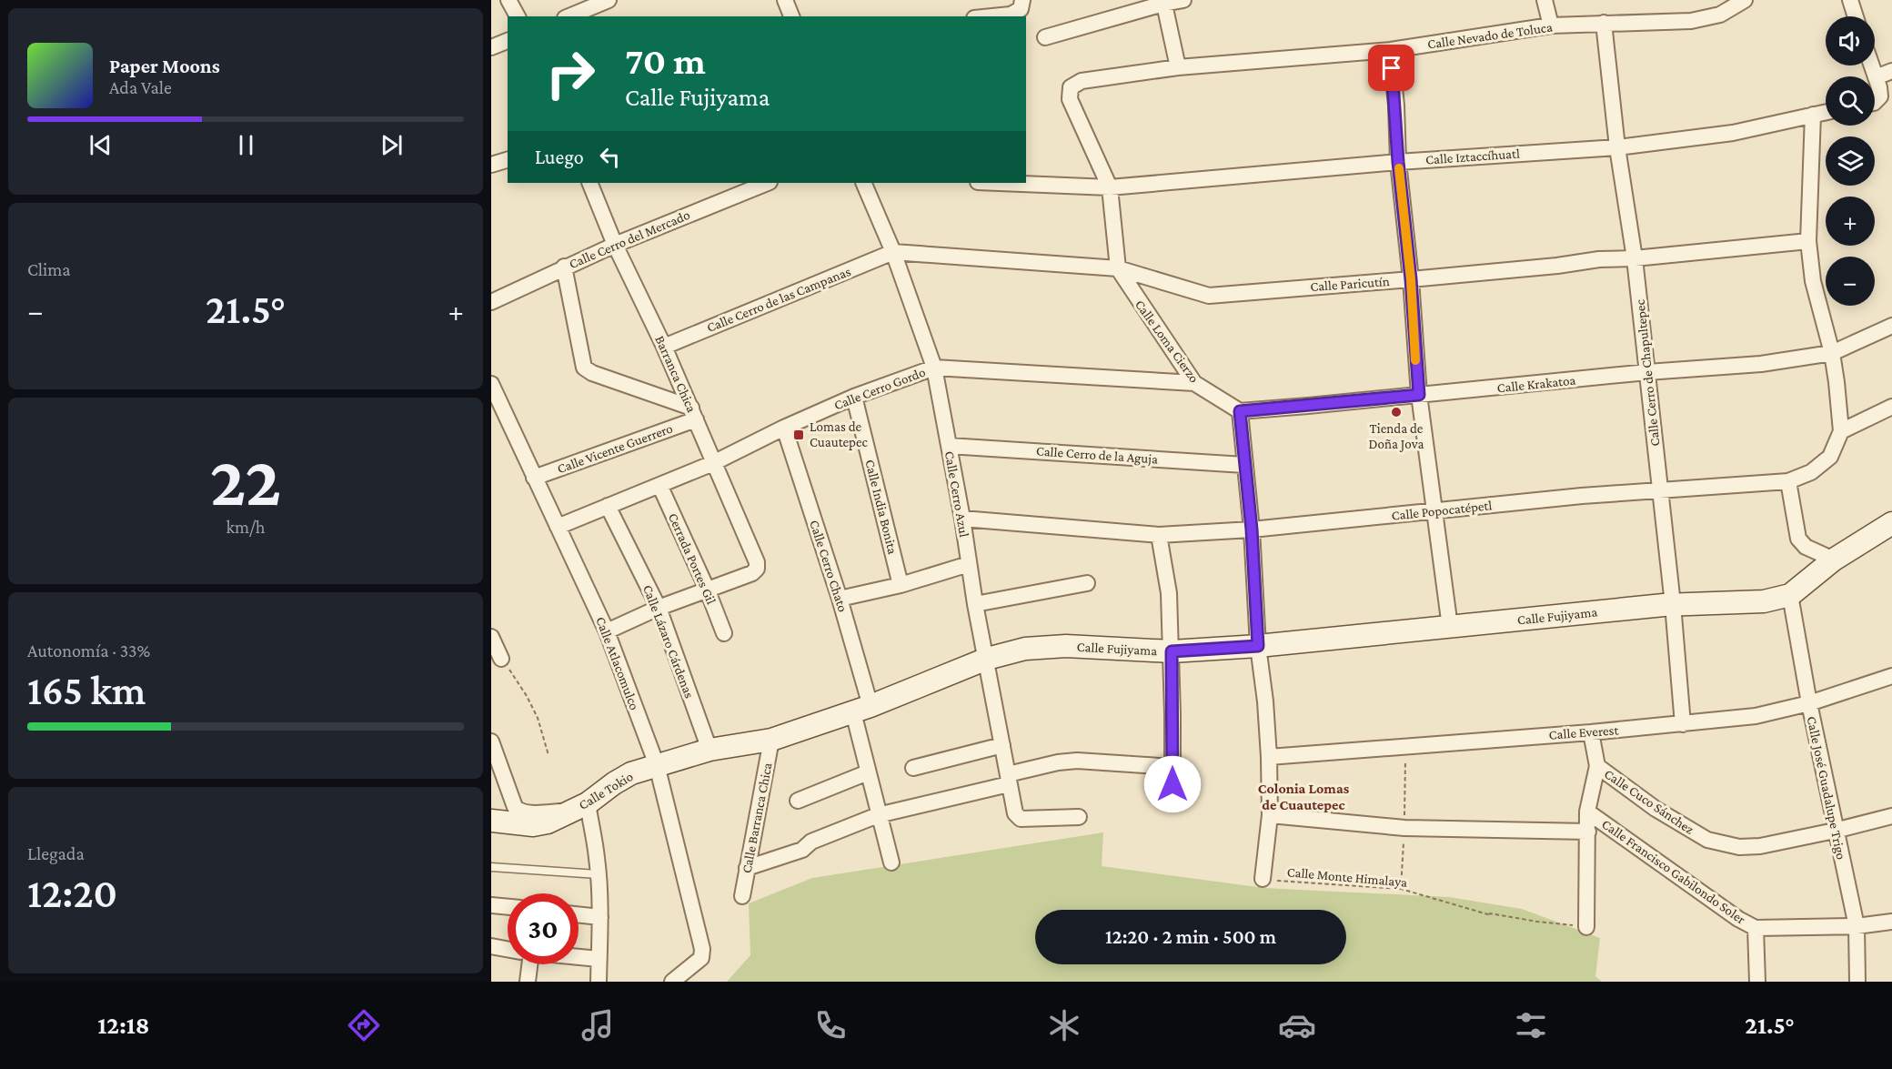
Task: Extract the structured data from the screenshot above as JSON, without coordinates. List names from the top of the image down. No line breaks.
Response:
{"streets":{"street":["Calle Nevado de Toluca","Calle Iztaccíhuatl","Calle Cerro del Mercado","Calle Paricutín","Calle Cerro de las Campanas","Calle Loma Cierzo","Calle Cerro de Chapultepec","Barranca Chica","Calle Krakatoa","Calle Cerro Gordo","Calle Vicente Guerrero","Calle Cerro de la Aguja","Calle Cerro Azul","Calle India Bonita","Calle Popocatépetl","Cerrada Portes Gil","Calle Cerro Chato","Calle Fujiyama","Calle Lázaro Cárdenas","Calle Atlacomulco","Calle Everest","Calle José Guadalupe Trigo","Calle Tokio","Calle Cuco Sánchez","Calle Barranca Chica","Calle Francisco Gabilondo Soler"],"path":["Calle Monte Himalaya"]},"crossings":[["Calle Nevado de Toluca","Calle Loma Cierzo"],["Calle Nevado de Toluca","Calle Cerro de Chapultepec"],["Calle Iztaccíhuatl","Calle Loma Cierzo"],["Calle Iztaccíhuatl","Calle Cerro de Chapultepec"],["Calle Cerro del Mercado","Barranca Chica"],["Calle Paricutín","Calle Cerro de las Campanas"],["Calle Paricutín","Calle Loma Cierzo"],["Calle Paricutín","Calle Cerro de Chapultepec"],["Calle Paricutín","Calle Cerro Azul"],["Calle Cerro de las Campanas","Barranca Chica"],["Calle Cerro de las Campanas","Calle Cerro Azul"],["Calle Loma Cierzo","Calle Krakatoa"],["Calle Loma Cierzo","Calle Cerro Gordo"],["Calle Cerro de Chapultepec","Calle Krakatoa"],["Calle Cerro de Chapultepec","Calle Popocatépetl"],["Calle Cerro de Chapultepec","Calle Fujiyama"],["Calle Cerro de Chapultepec","Calle Everest"],["Barranca Chica","Calle Cerro Gordo"],["Barranca Chica","Calle Vicente Guerrero"],["Barranca Chica","Cerrada Portes Gil"],["Calle Cerro Gordo","Calle Cerro Azul"],["Calle Cerro Gordo","Calle India Bonita"],["Calle Cerro Gordo","Cerrada Portes Gil"],["Calle Cerro Gordo","Calle Cerro Chato"],["Calle Cerro Gordo","Calle Lázaro Cárdenas"],["Calle Cerro Gordo","Calle Atlacomulco"],["Calle Vicente Guerrero","Calle Atlacomulco"],["Calle Cerro de la Aguja","Calle Cerro Azul"],["Calle Cerro Azul","Calle Popocatépetl"],["Calle Cerro Azul","Calle Fujiyama"],["Calle Cerro Chato","Calle Fujiyama"],["Calle Fujiyama","Calle Lázaro Cárdenas"],["Calle Fujiyama","Calle Atlacomulco"],["Calle Fujiyama","Calle José Guadalupe Trigo"],["Calle Fujiyama","Calle Tokio"],["Calle Fujiyama","Calle Barranca Chica"],["Calle Atlacomulco","Calle Tokio"],["Calle Everest","Calle José Guadalupe Trigo"],["Calle José Guadalupe Trigo","Calle Cuco Sánchez"],["Calle José Guadalupe Trigo","Calle Francisco Gabilondo Soler"]],"districts":["Colonia Lomas de Cuautepec"],"places":{"other":["Tienda de Doña Jova"],"transit":["Lomas de Cuautepec"]},"page":{"map_buttons":["+","−"],"turn":["70 m","Calle Fujiyama"],"song":["Paper Moons","Ada Vale"],"then":"Luego","tile":["Clima",["22","km/h"],["Autonomía · 33%","165 km"],["Llegada","12:20"]],"heat":["−","21.5°","+"],"limit":"30","trip":"12:20 · 2 min · 500 m","tabs":["12:18","21.5°"]}}
